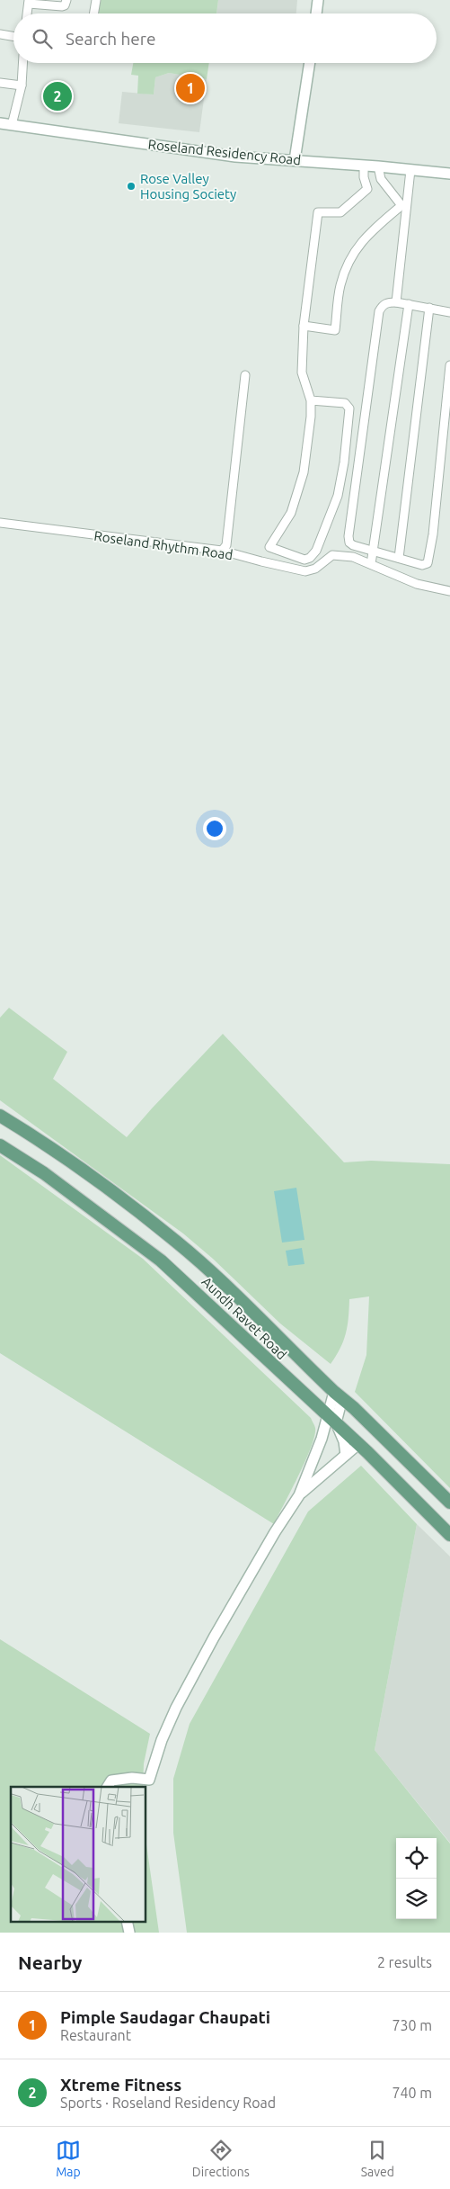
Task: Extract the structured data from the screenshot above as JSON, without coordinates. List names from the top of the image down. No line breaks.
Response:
{"streets":{"main road":["Aundh Ravet Road"],"street":["Roseland Residency Road","Roseland Rhythm Road"]},"places":["Rose Valley Housing Society"],"page":{"search":"Search here","pins":["1","2"],"heading":["Nearby","2 results"],"list":[{"mark":"1","name":"Pimple Saudagar Chaupati","note":"Restaurant","value":"730 m"},{"mark":"2","name":"Xtreme Fitness","note":"Sports · Roseland Residency Road","value":"740 m"}],"nav":["Map","Directions","Saved"]}}
